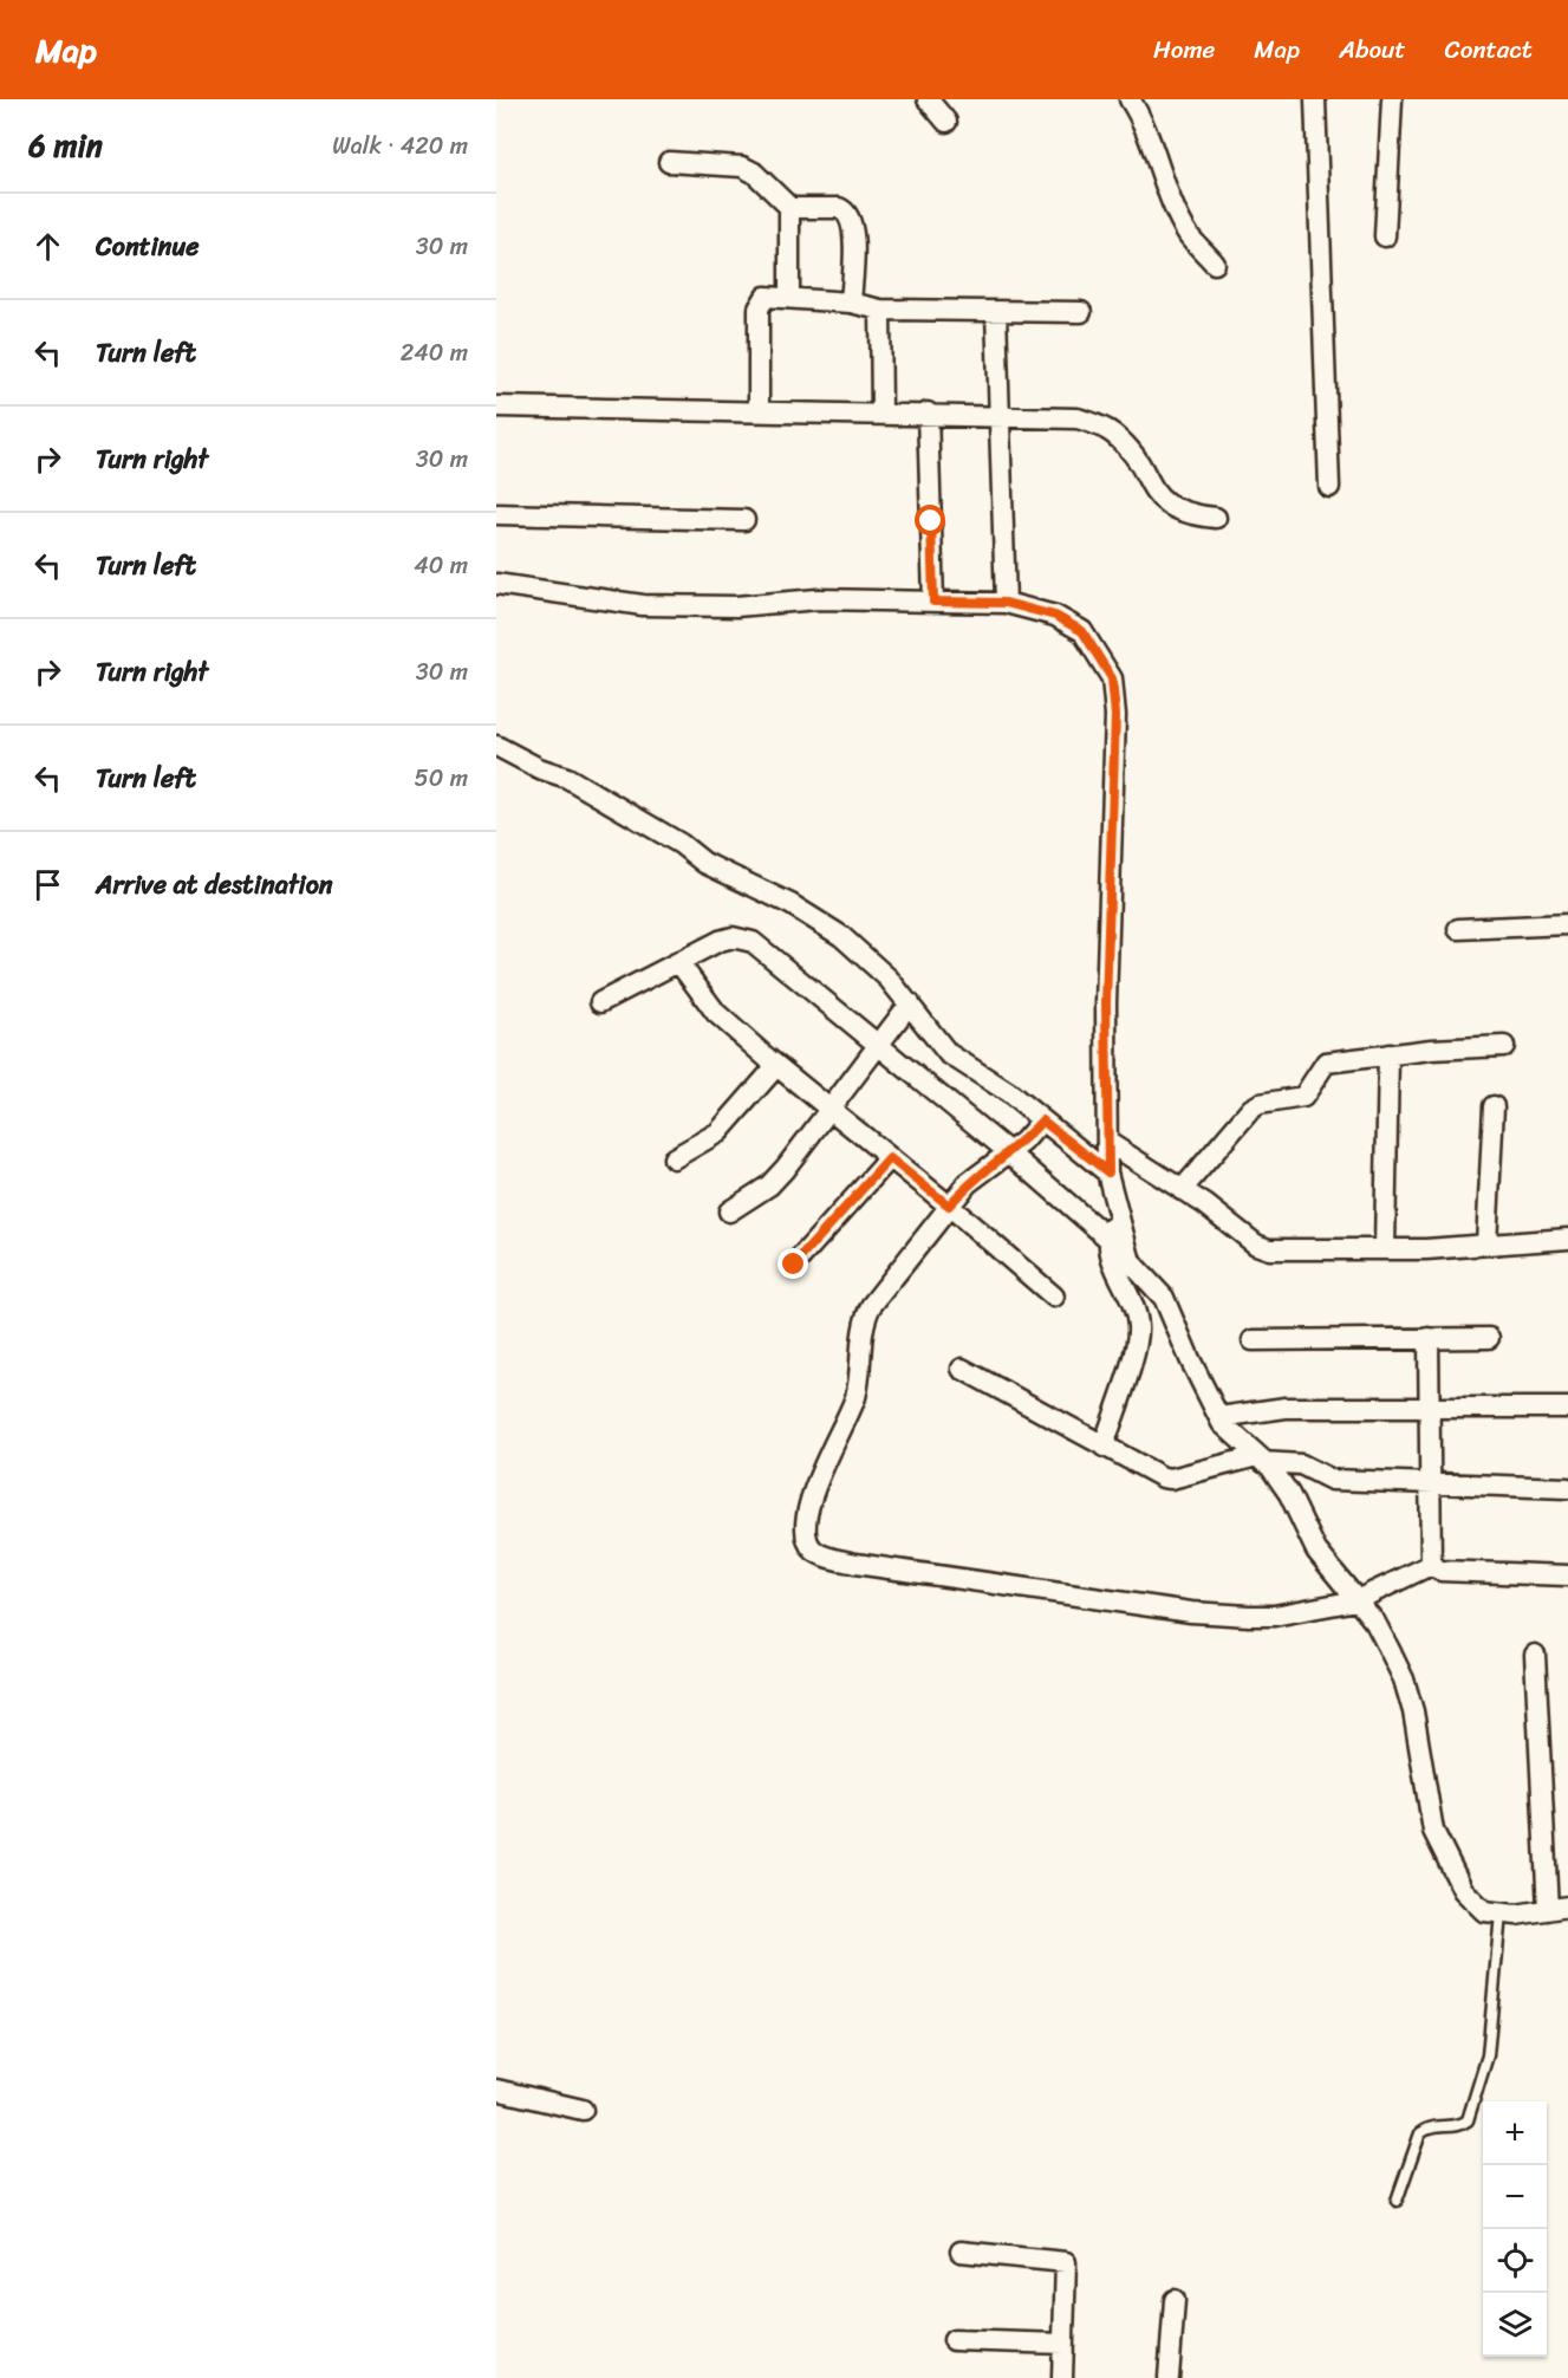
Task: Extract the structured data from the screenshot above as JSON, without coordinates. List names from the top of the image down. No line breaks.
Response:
{"page":{"header":"Map","nav":["Home","Map","About","Contact"],"heading":["6 min","Walk · 420 m"],"list":[["Continue","30 m"],["Turn left","240 m"],["Turn right","30 m"],["Turn left","40 m"],["Turn right","30 m"],["Turn left","50 m"],"Arrive at destination"],"map_buttons":["+","−"]}}
